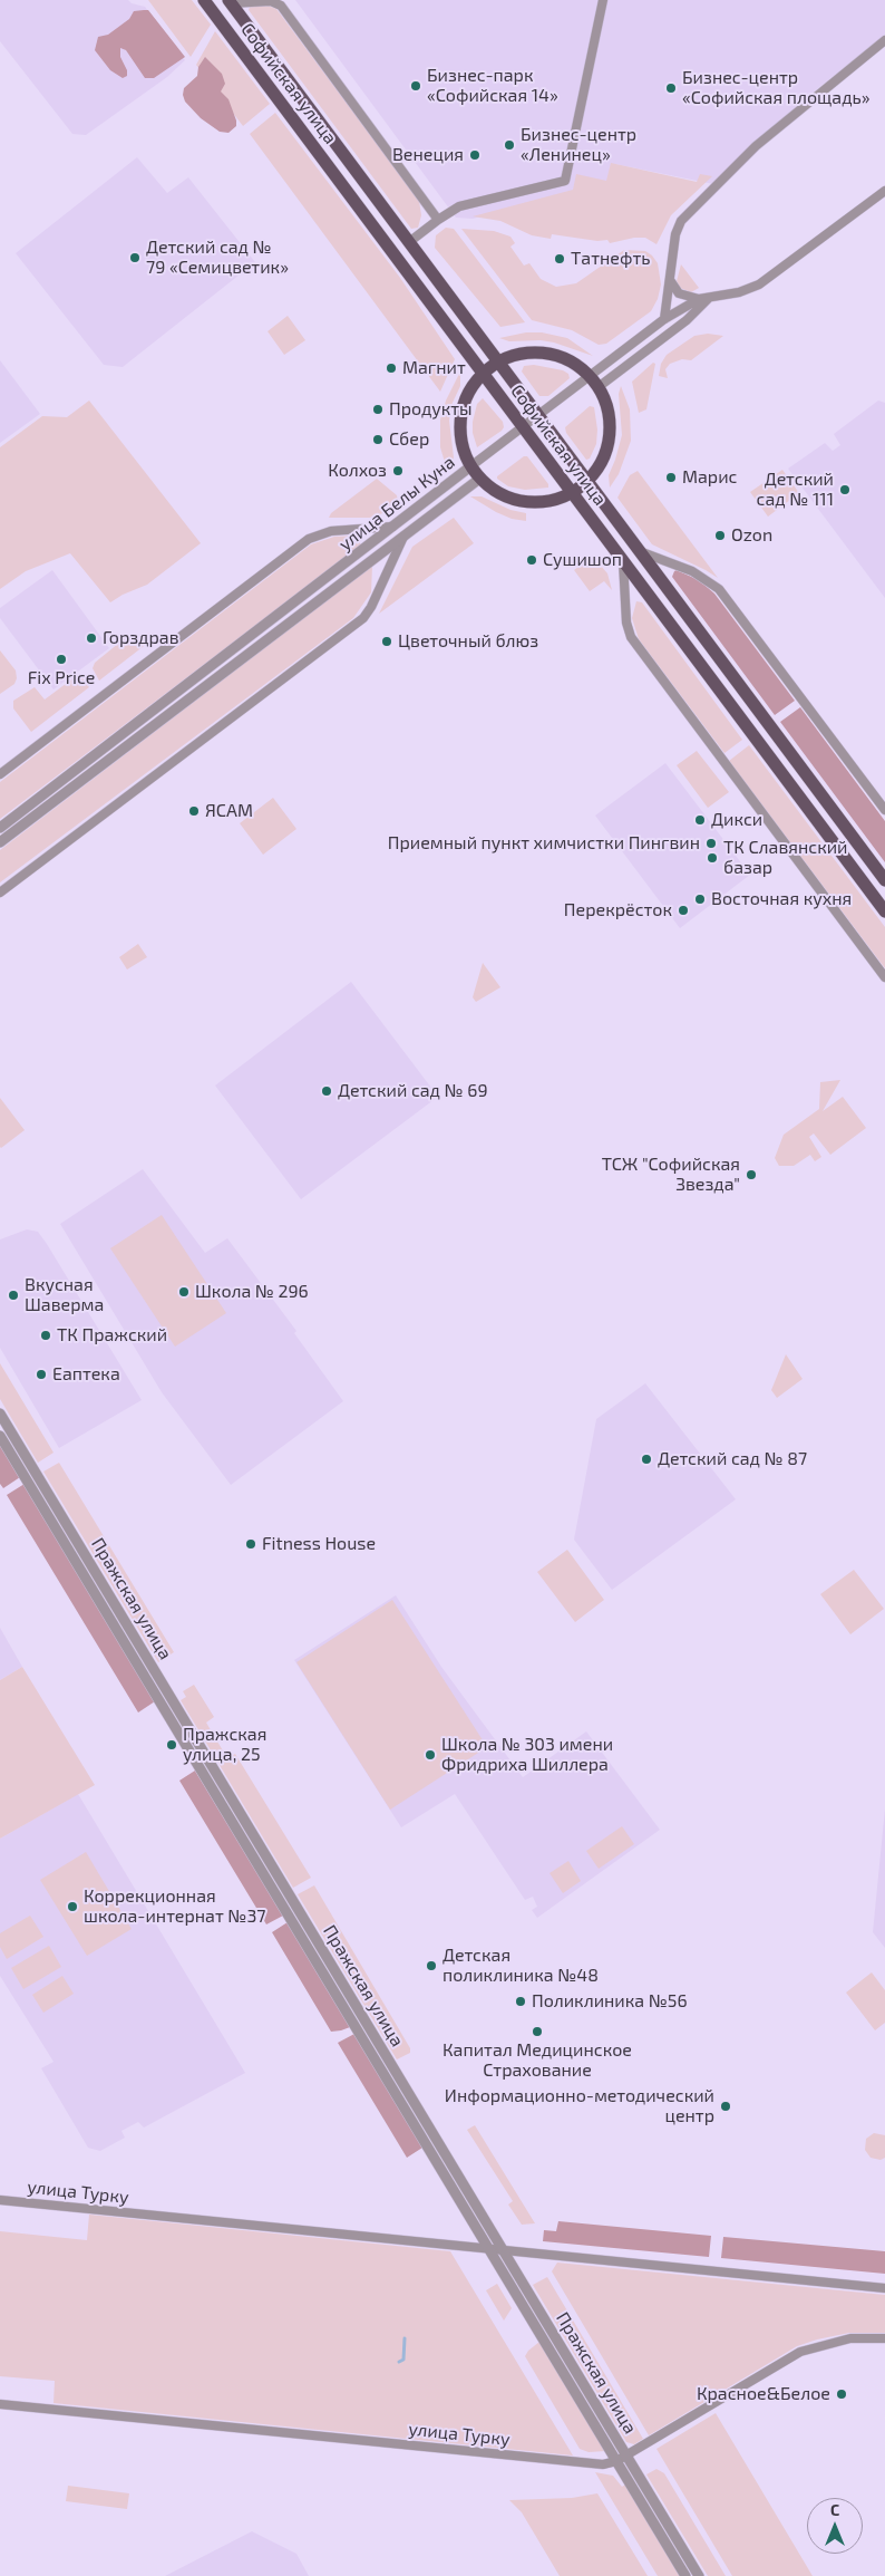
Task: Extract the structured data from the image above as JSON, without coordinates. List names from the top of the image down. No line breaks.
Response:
{"streets":{"main road":["Софийская улица"],"street":["улица Белы Куна","Пражская улица","улица Турку"]},"crossings":[["Софийская улица","улица Белы Куна"],["Пражская улица","улица Турку"]],"places":["Бизнес-парк «Софийская 14»","Бизнес-центр «Софийская площадь»","Бизнес-центр «Ленинец»","Венеция","Детский сад № 79 «Семицветик»","Татнефть","Магнит","Продукты","Сбер","Колхоз","Марис","Детский сад № 111","Ozon","Сушишоп","Горздрав","Цветочный блюз","Fix Price","ЯСАМ","Дикси","Приемный пункт химчистки Пингвин","ТК Славянский базар","Восточная кухня","Перекрёсток","Детский сад № 69","ТСЖ \"Софийская Звезда\"","Школа № 296","Вкусная Шаверма","ТК Пражский","Еаптека","Детский сад № 87","Fitness House","Пражская улица, 25","Школа № 303 имени Фридриха Шиллера","Коррекционная школа-интернат №37","Детская поликлиника №48","Поликлиника №56","Капитал Медицинское Страхование","Информационно-методический центр","Красное&Белое"],"north":"top"}
